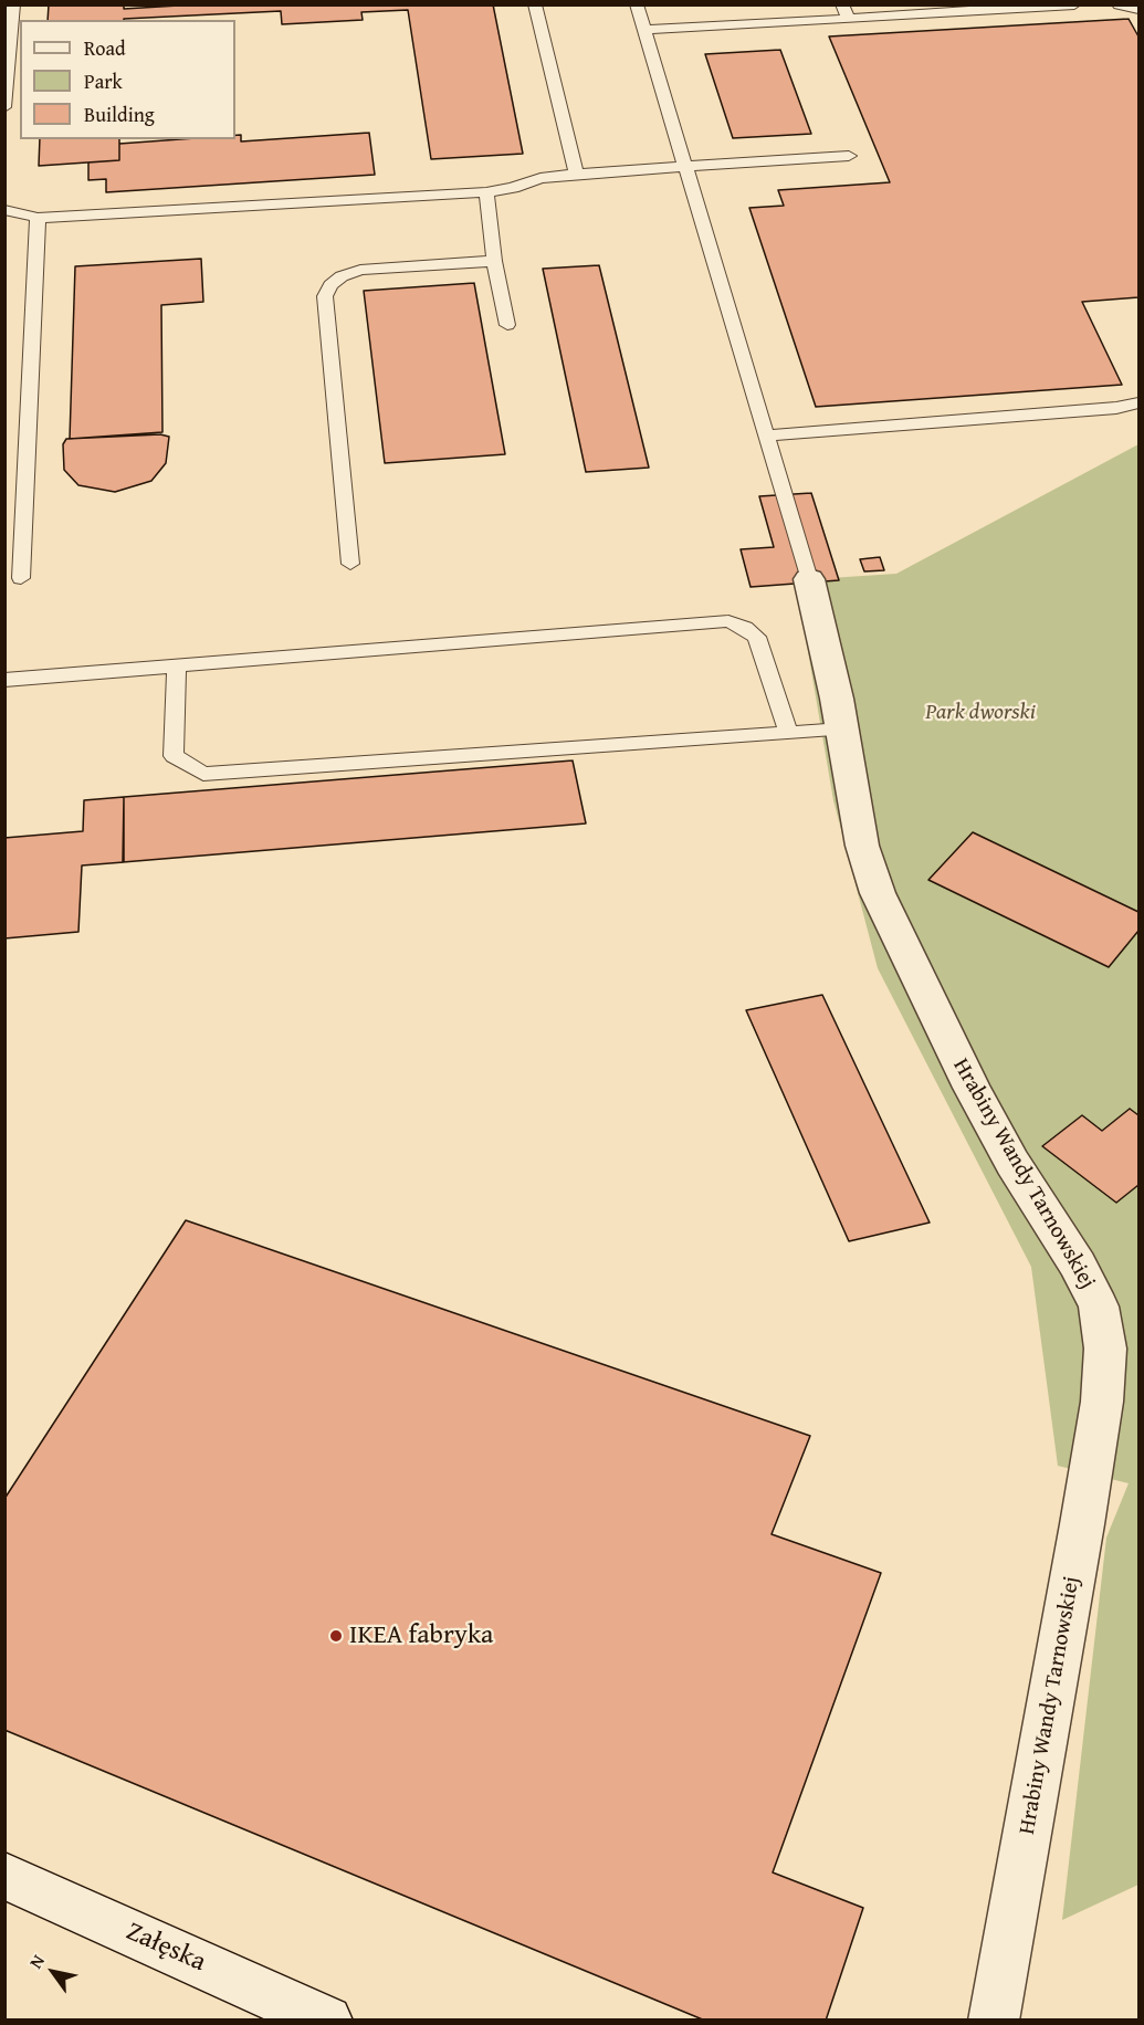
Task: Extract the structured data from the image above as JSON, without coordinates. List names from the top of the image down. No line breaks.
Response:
{"streets":{"street":["Hrabiny Wandy Tarnowskiej","Załęska"]},"parks":["Park dworski"],"places":["IKEA fabryka"],"legend":["Road","Park","Building"],"north":"top left"}
